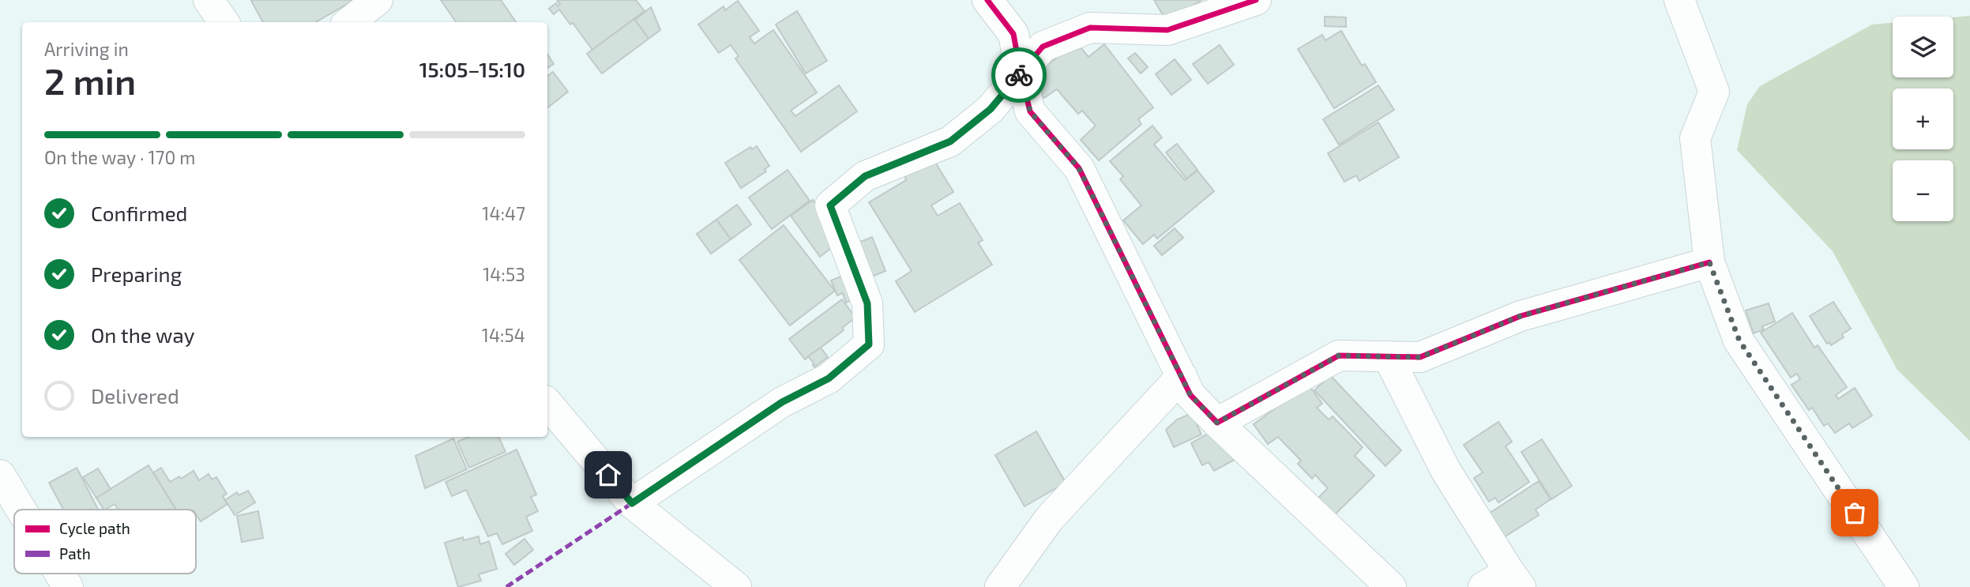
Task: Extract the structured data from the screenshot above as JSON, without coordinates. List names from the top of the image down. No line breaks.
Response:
{"legend":["Cycle path","Path"],"page":{"map_buttons":["+","−"],"heading":["2 min","Arriving in","15:05–15:10"],"bar":"On the way · 170 m","list":[["Confirmed","14:47"],["Preparing","14:53"],["On the way","14:54"],"Delivered"]}}
